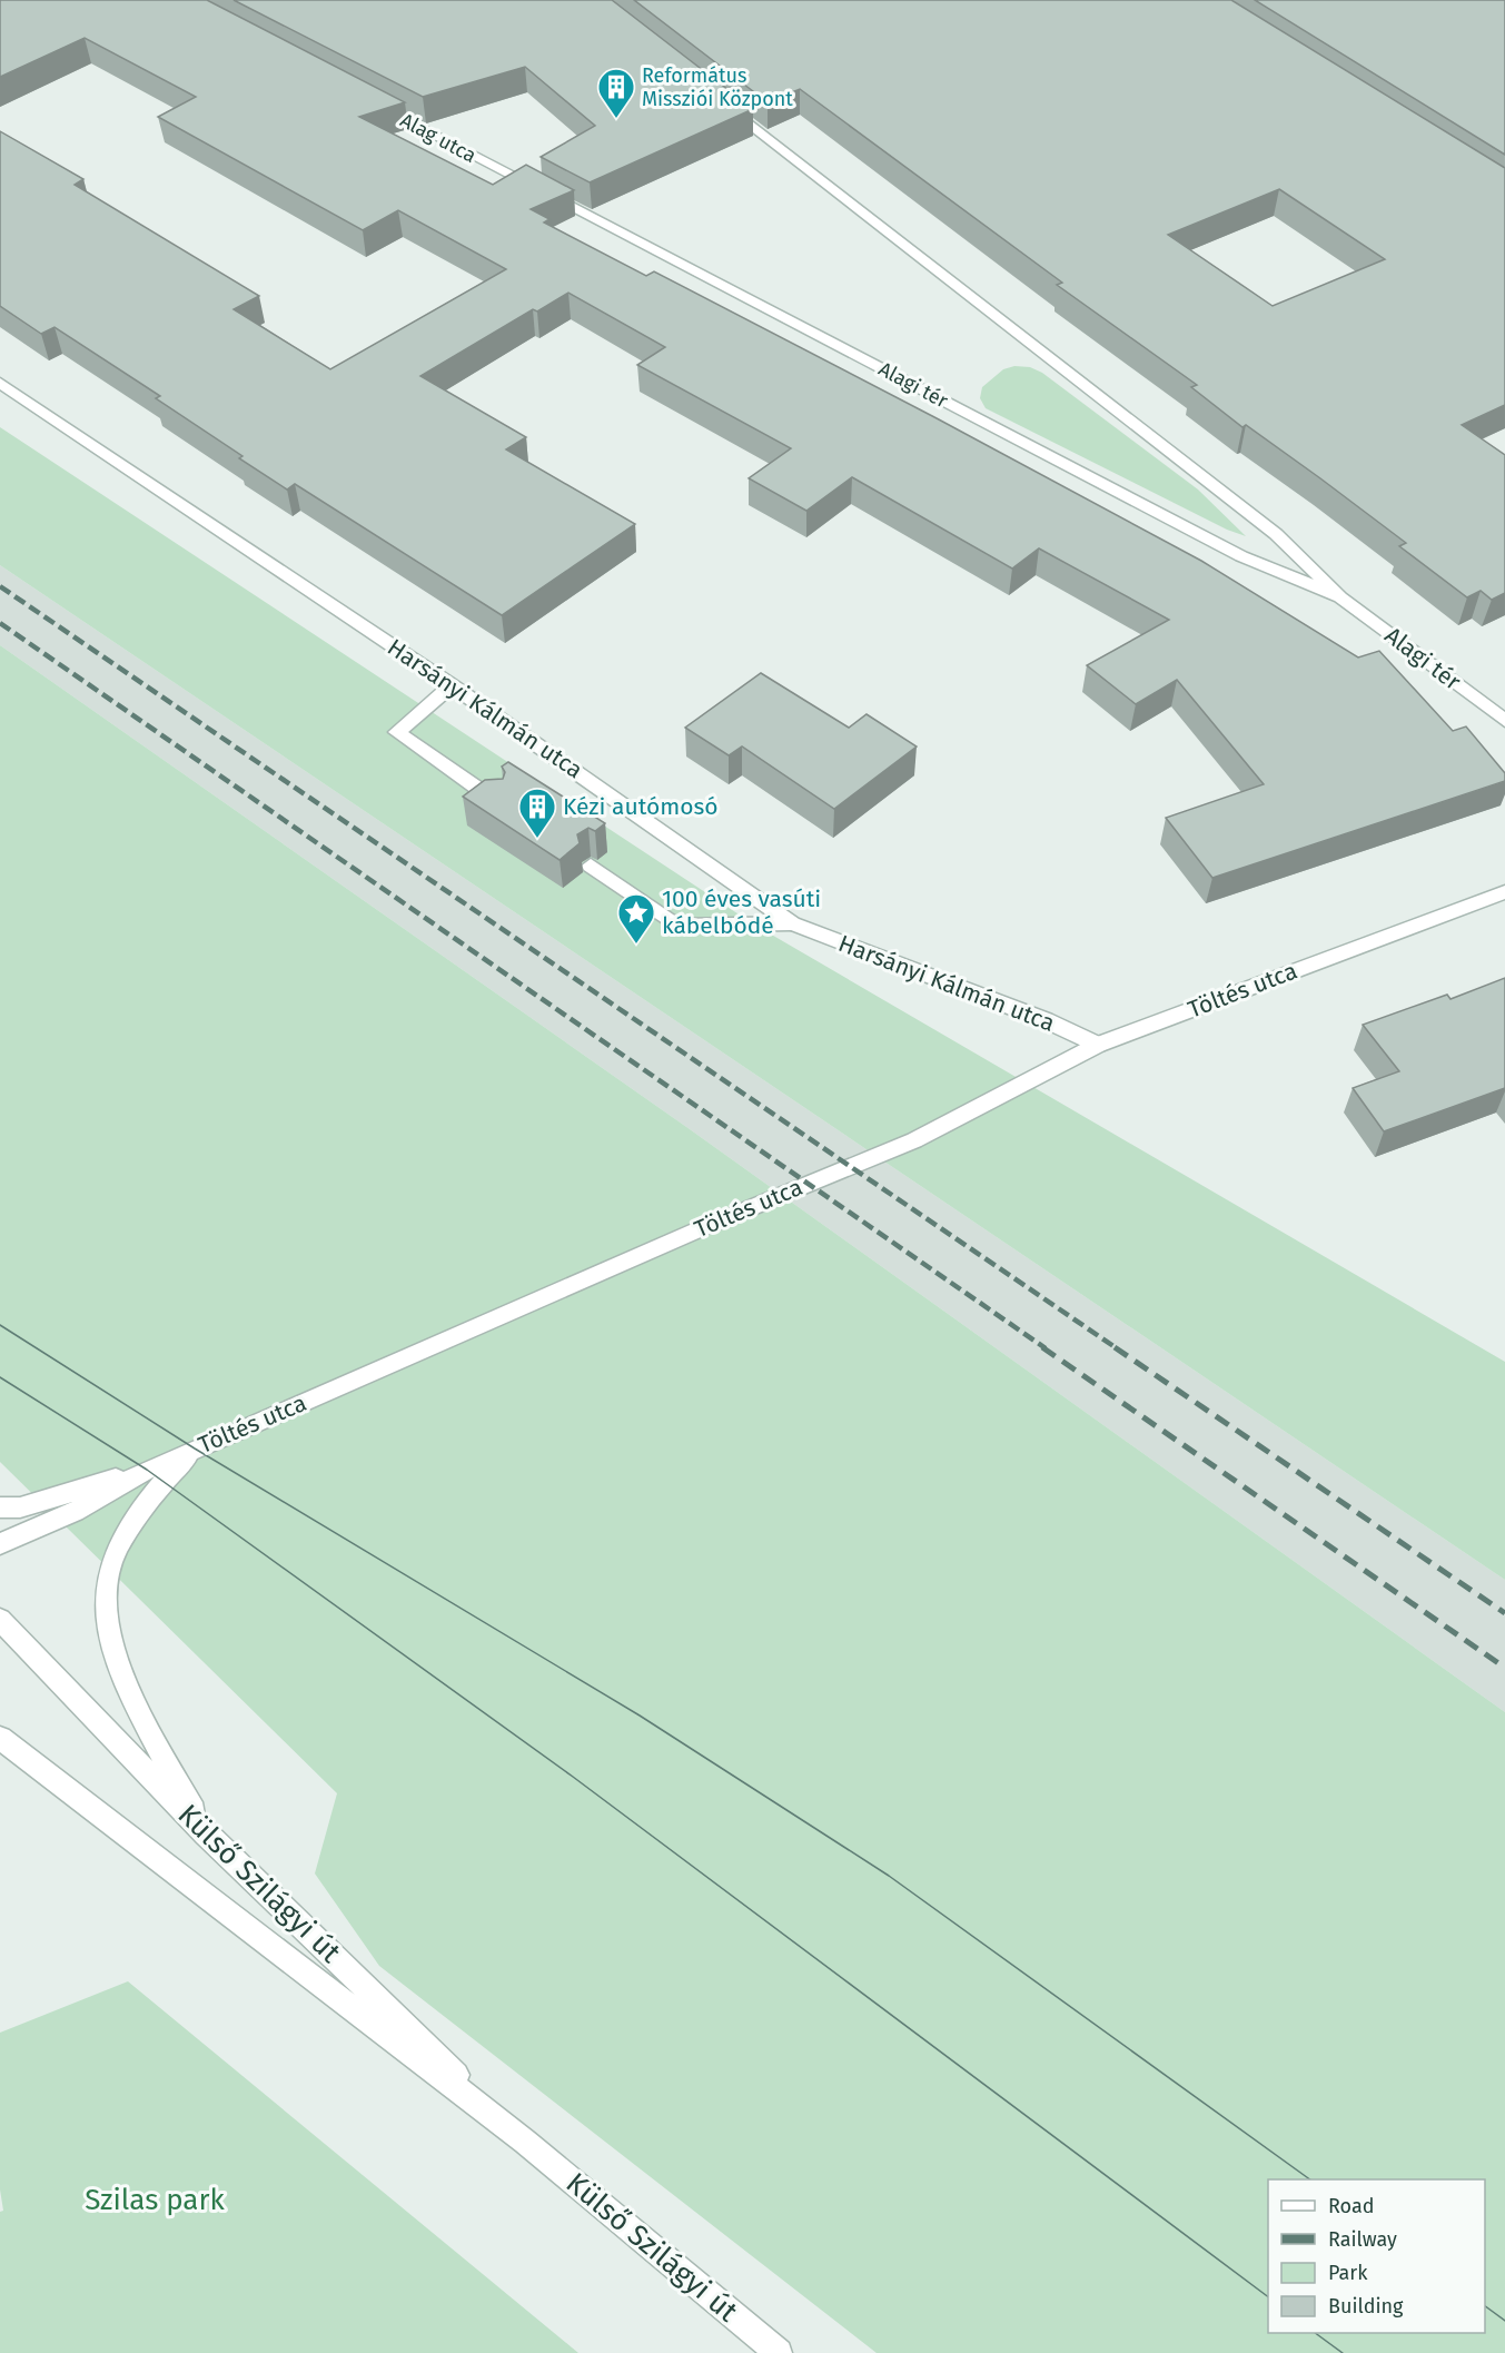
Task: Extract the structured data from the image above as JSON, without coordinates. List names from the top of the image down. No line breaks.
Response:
{"streets":{"street":["Alag utca","Alagi tér","Harsányi Kálmán utca","Töltés utca","Külső Szilágyi út"]},"crossings":[["Alag utca","Alagi tér"],["Harsányi Kálmán utca","Töltés utca"]],"parks":["Szilas park"],"places":{"building":["Református Missziói Központ","Kézi autómosó"],"place":["100 éves vasúti kábelbódé"]},"legend":["Road","Railway","Park","Building"]}
